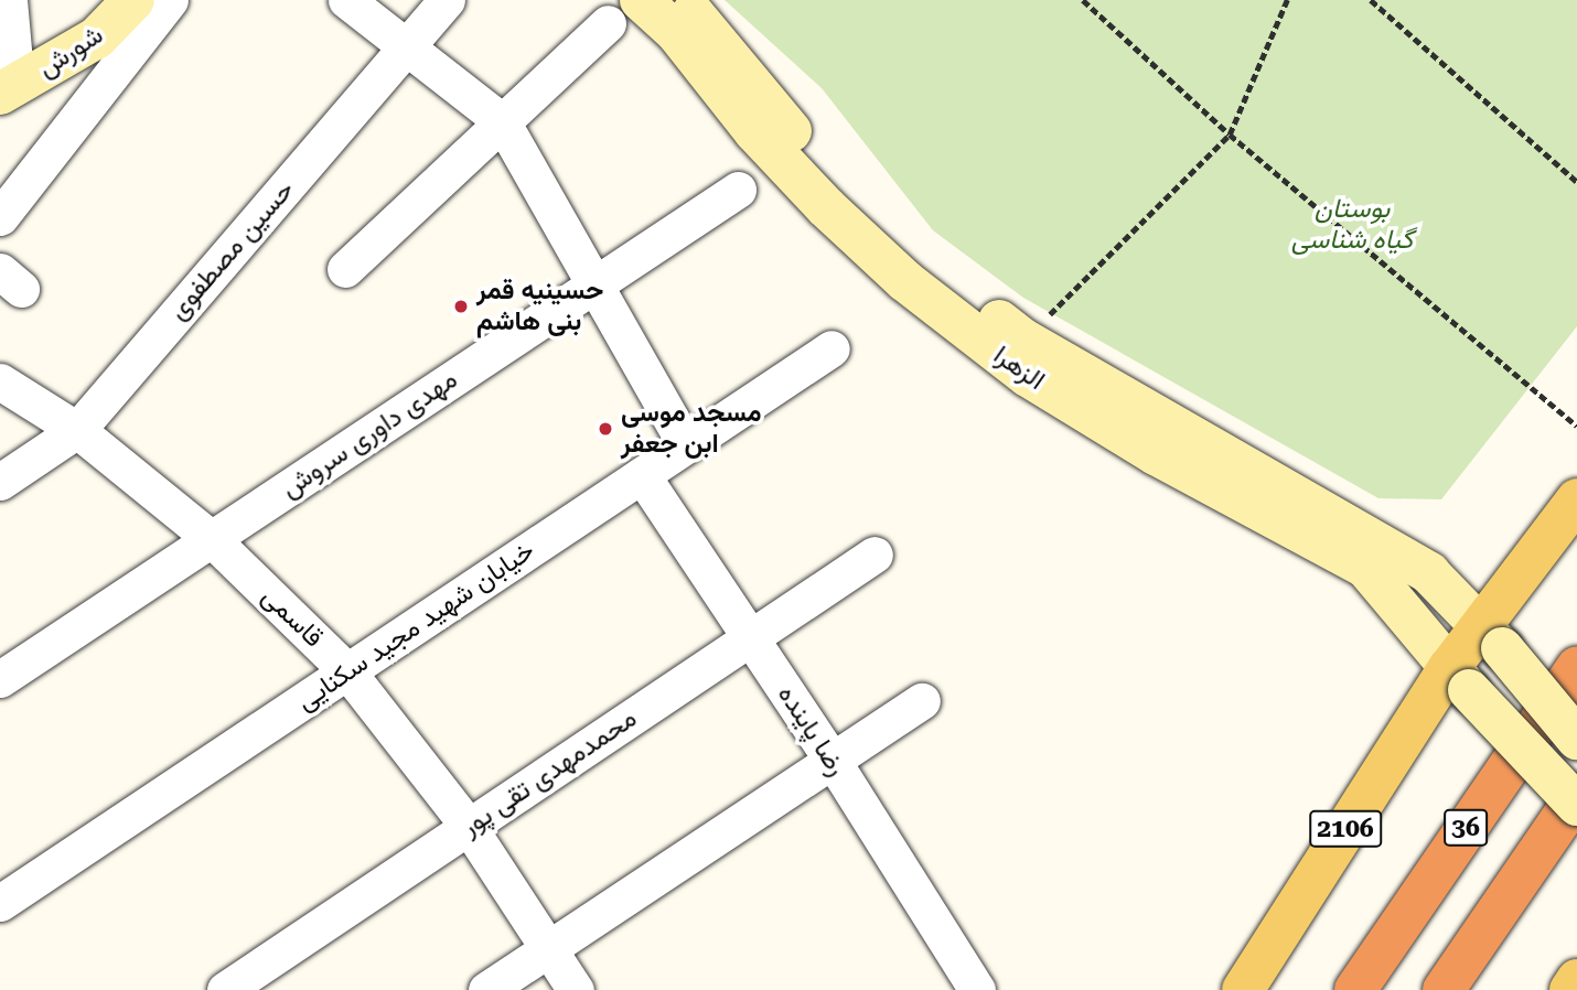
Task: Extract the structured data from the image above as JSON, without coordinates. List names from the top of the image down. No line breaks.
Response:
{"streets":{"highway":["36"],"main road":["2106"],"street":["شورش","حسین مصطفوی","الزهرا","مهدی داوری سروش","قاسمی","خیابان شهید مجید سکنایی","رضا پاینده","محمدمهدی تقی پور"]},"crossings":[["حسین مصطفوی","قاسمی"],["الزهرا","2106"],["مهدی داوری سروش","قاسمی"],["قاسمی","خیابان شهید مجید سکنایی"],["قاسمی","محمدمهدی تقی پور"],["خیابان شهید مجید سکنایی","رضا پاینده"],["رضا پاینده","محمدمهدی تقی پور"]],"parks":["بوستان گیاه شناسی"],"places":["حسینیه قمر بنی هاشم","مسجد موسی ابن جعفر"]}
